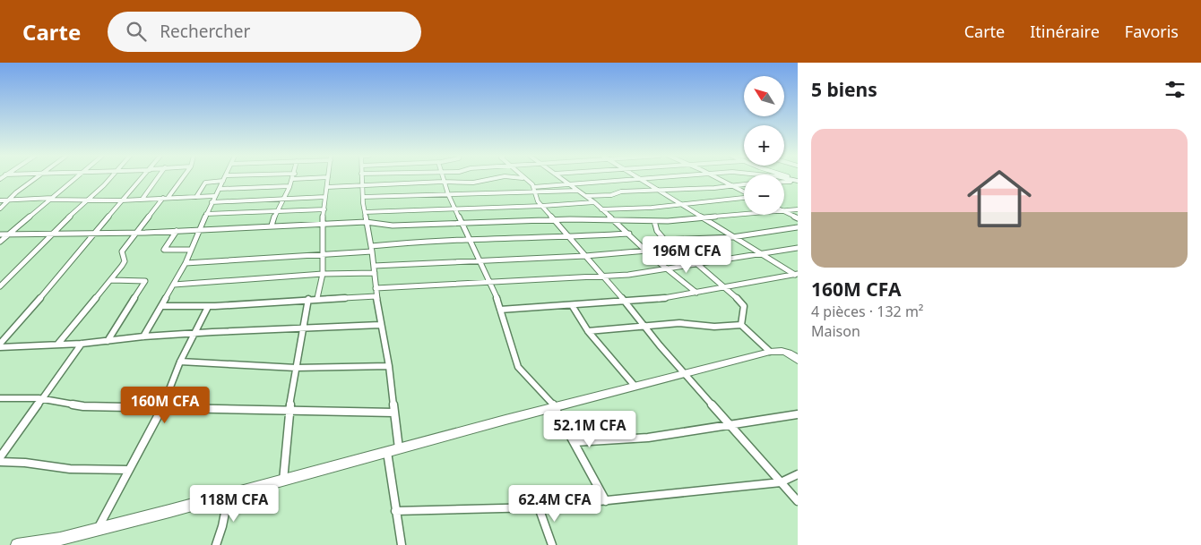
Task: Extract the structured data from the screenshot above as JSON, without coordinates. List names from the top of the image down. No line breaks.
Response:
{"north":"top left","page":{"header":"Carte","search":"Rechercher","nav":["Carte","Itinéraire","Favoris"],"heading":"5 biens","map_buttons":["+","−"],"list":[{"name":"160M CFA","note":"4 pièces · 132 m² · Maison"}],"price":["196M CFA","160M CFA","52.1M CFA","118M CFA","62.4M CFA"]}}
